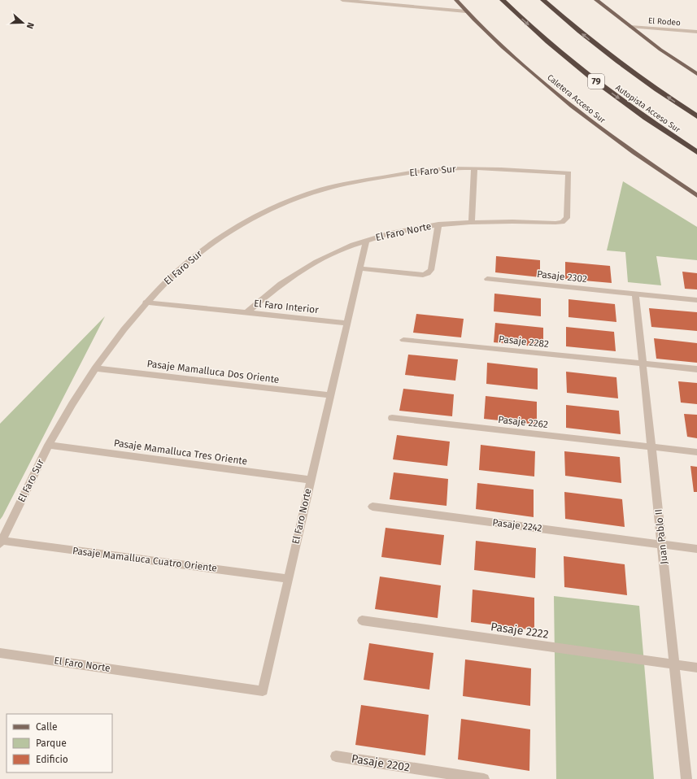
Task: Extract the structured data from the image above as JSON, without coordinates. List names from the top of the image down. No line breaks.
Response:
{"streets":{"highway":["79","Autopista Acceso Sur"],"main road":["Caletera Acceso Sur"],"street":["El Rodeo","El Faro Sur","El Faro Norte","Pasaje 2302","El Faro Interior","Pasaje 2282","Pasaje Mamalluca Dos Oriente","Pasaje 2262","Pasaje Mamalluca Tres Oriente","Pasaje 2242","Juan Pablo II","Pasaje Mamalluca Cuatro Oriente","Pasaje 2222","Pasaje 2202"]},"crossings":[["El Faro Sur","El Faro Norte"],["El Faro Sur","Pasaje Mamalluca Dos Oriente"],["El Faro Sur","Pasaje Mamalluca Tres Oriente"],["El Faro Sur","Pasaje Mamalluca Cuatro Oriente"],["El Faro Norte","El Faro Interior"],["El Faro Norte","Pasaje Mamalluca Dos Oriente"],["El Faro Norte","Pasaje Mamalluca Tres Oriente"],["El Faro Norte","Pasaje Mamalluca Cuatro Oriente"],["Pasaje 2302","Juan Pablo II"],["Pasaje 2282","Juan Pablo II"],["Pasaje 2262","Juan Pablo II"],["Pasaje 2242","Juan Pablo II"],["Juan Pablo II","Pasaje 2222"]],"legend":["Calle","Parque","Edificio"],"north":"right"}
